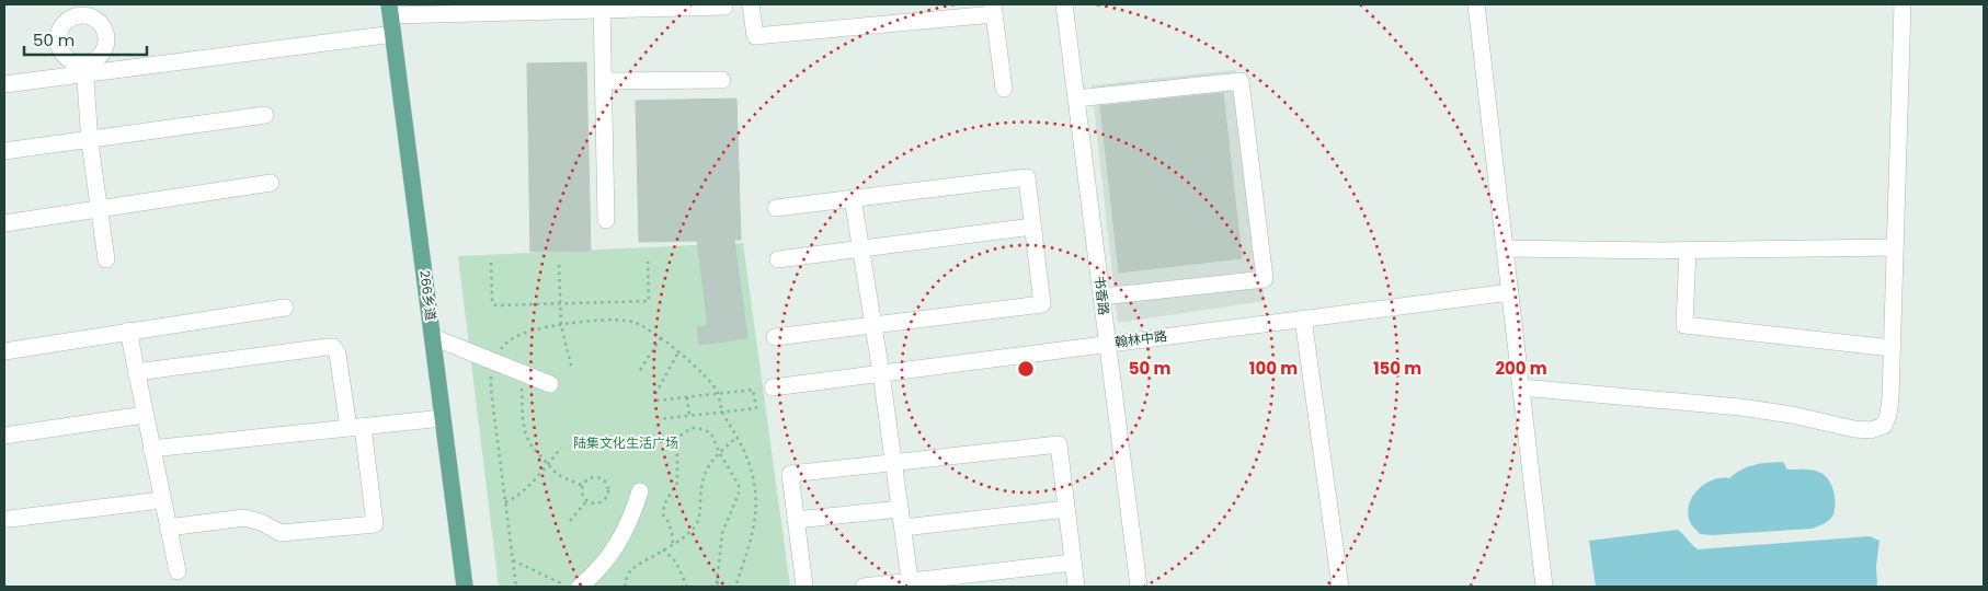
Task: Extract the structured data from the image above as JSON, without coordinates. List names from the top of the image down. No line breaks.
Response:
{"streets":{"main road":["266乡道"],"street":["书香路","翰林中路"]},"crossings":[["书香路","翰林中路"]],"parks":["陆集文化生活广场"],"scale_bar":"50 m","rings":["50 m","100 m","150 m","200 m"]}
